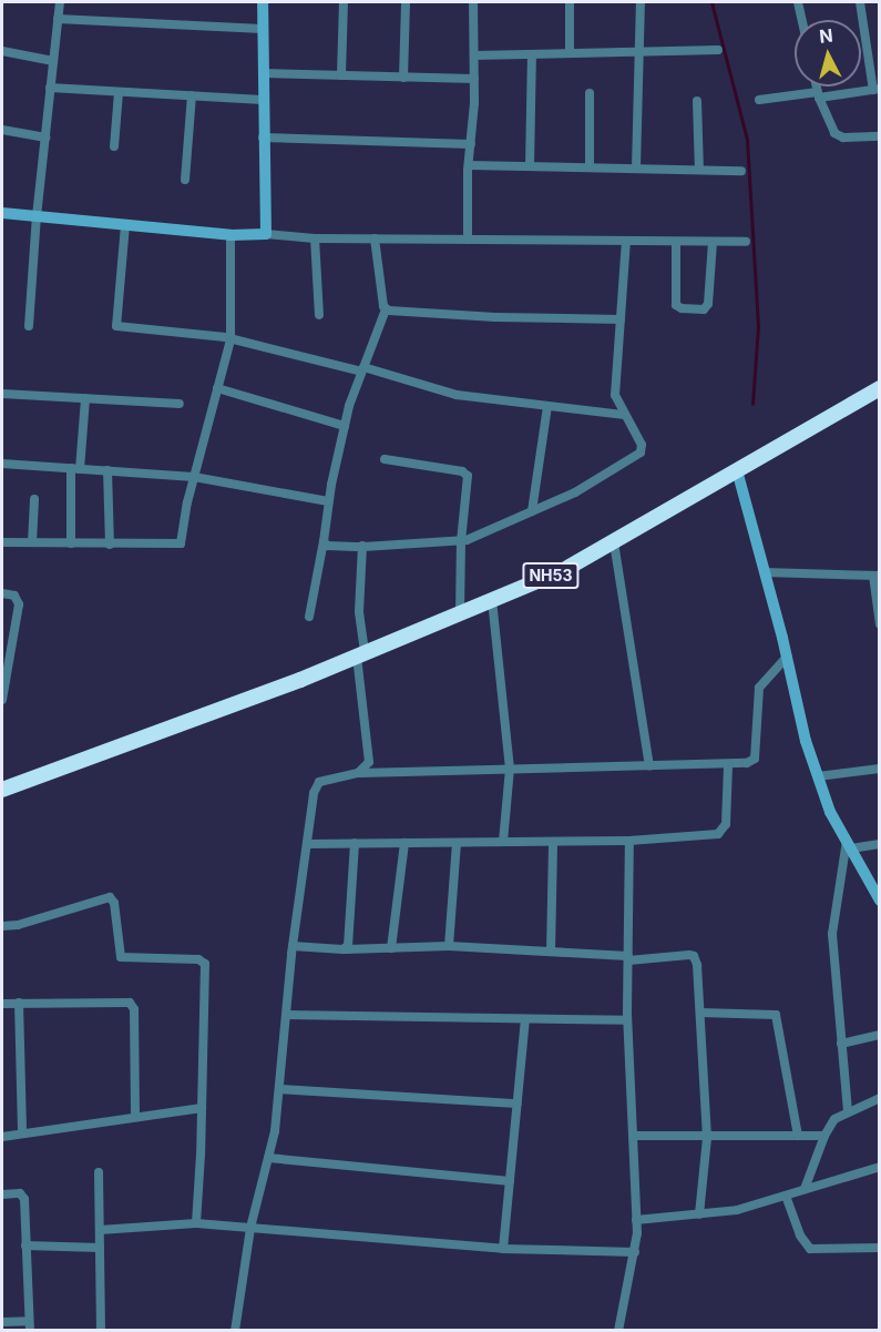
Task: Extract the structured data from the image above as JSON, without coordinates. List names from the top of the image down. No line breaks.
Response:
{"streets":{"highway":["NH53"]},"north":"top"}
